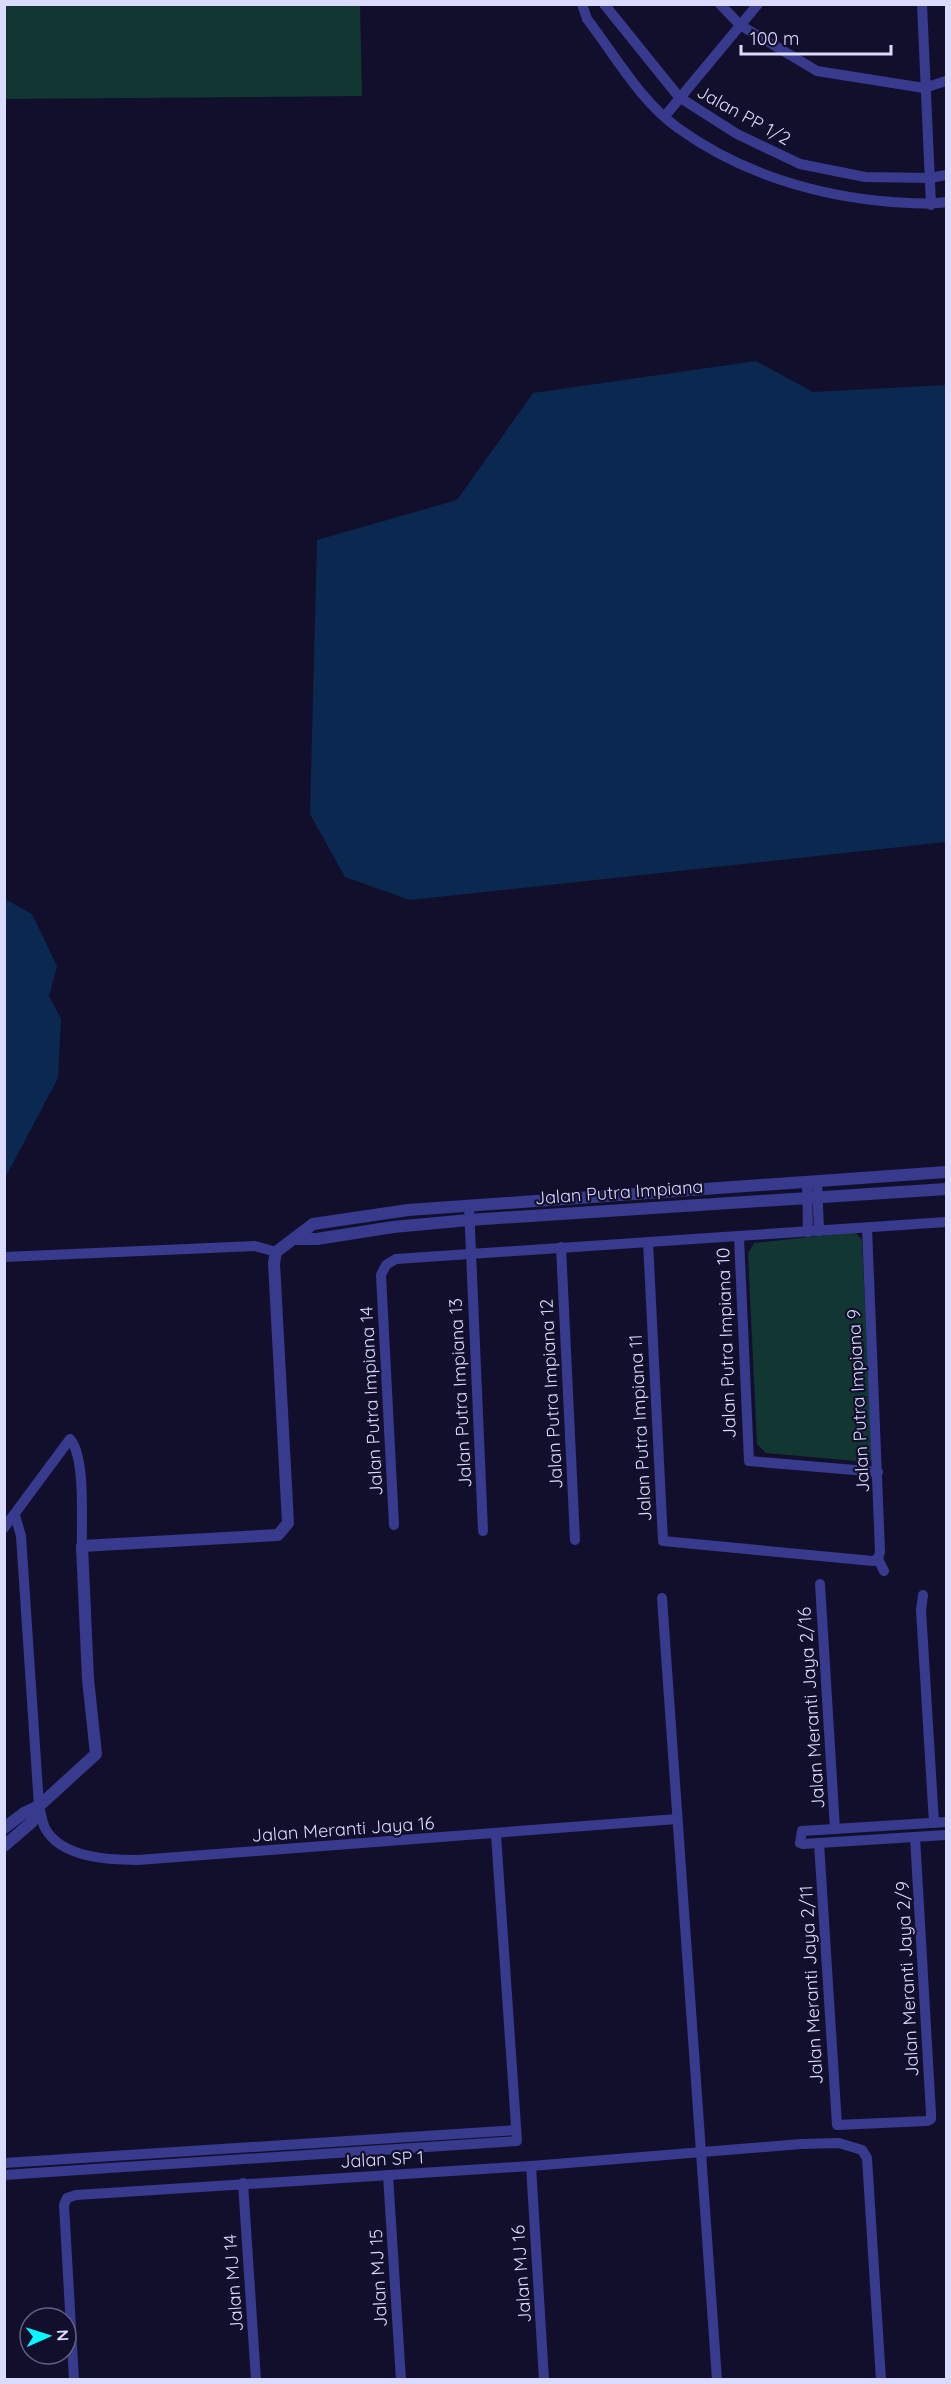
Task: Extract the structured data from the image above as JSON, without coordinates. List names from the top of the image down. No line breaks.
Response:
{"streets":{"street":["Jalan PP 1/2","Jalan Putra Impiana","Jalan Putra Impiana 10","Jalan Putra Impiana 13","Jalan Putra Impiana 12","Jalan Putra Impiana 14","Jalan Putra Impiana 9","Jalan Putra Impiana 11","Jalan Meranti Jaya 2/16","Jalan Meranti Jaya 16","Jalan Meranti Jaya 2/9","Jalan Meranti Jaya 2/11","Jalan SP 1","Jalan MJ 16","Jalan MJ 15","Jalan MJ 14"]},"crossings":[["Jalan Putra Impiana","Jalan Putra Impiana 13"],["Jalan Putra Impiana 10","Jalan Putra Impiana 9"],["Jalan Putra Impiana 13","Jalan Putra Impiana 14"],["Jalan Putra Impiana 9","Jalan Putra Impiana 11"],["Jalan Meranti Jaya 2/9","Jalan Meranti Jaya 2/11"],["Jalan SP 1","Jalan MJ 16"],["Jalan SP 1","Jalan MJ 15"],["Jalan SP 1","Jalan MJ 14"]],"scale_bar":"100 m","north":"right"}
